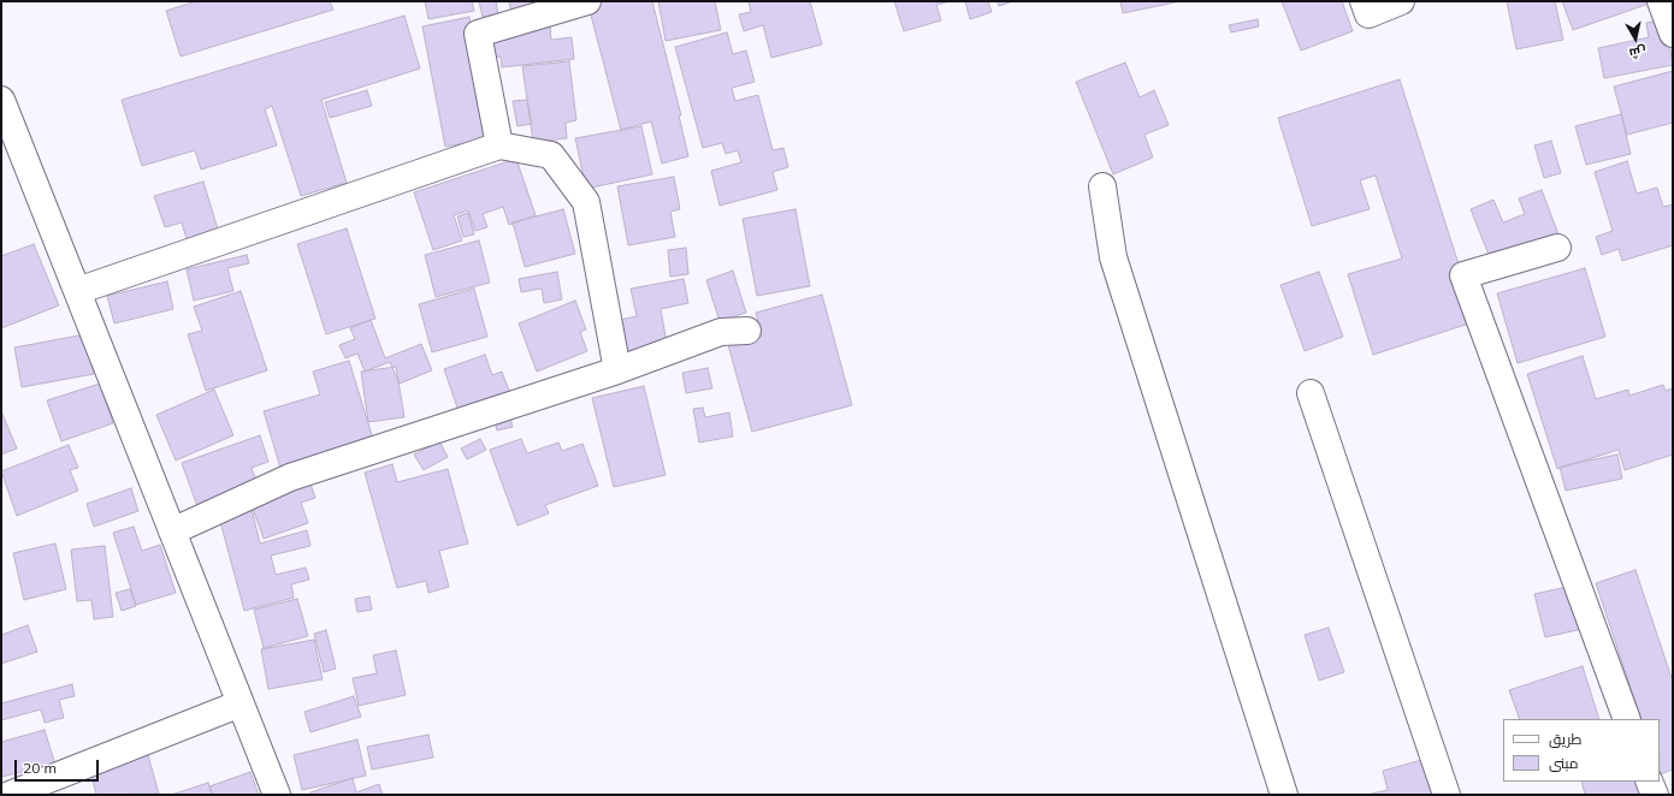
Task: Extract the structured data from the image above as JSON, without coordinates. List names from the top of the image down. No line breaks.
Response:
{"legend":["طريق","مبنى"],"scale_bar":"20 m","north":"bottom"}
